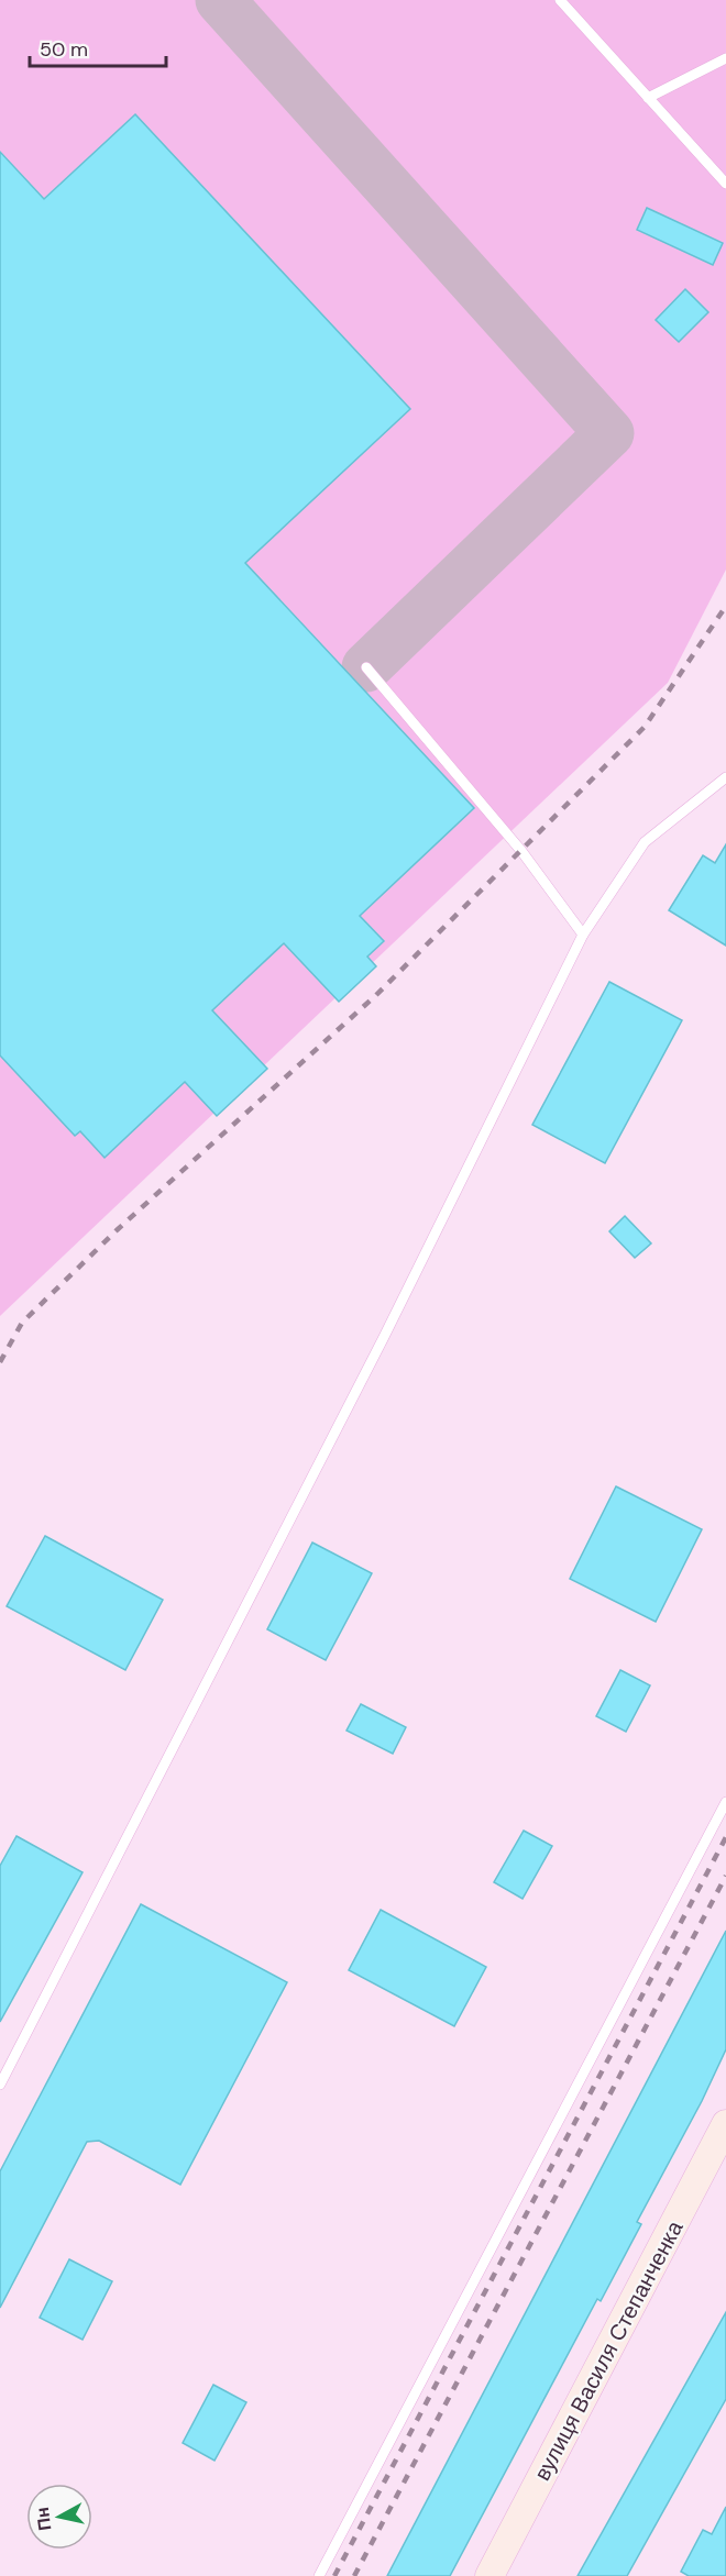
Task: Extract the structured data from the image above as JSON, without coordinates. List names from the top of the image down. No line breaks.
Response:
{"streets":{"street":["вулиця Василя Степанченка"]},"scale_bar":"50 m","north":"left"}
